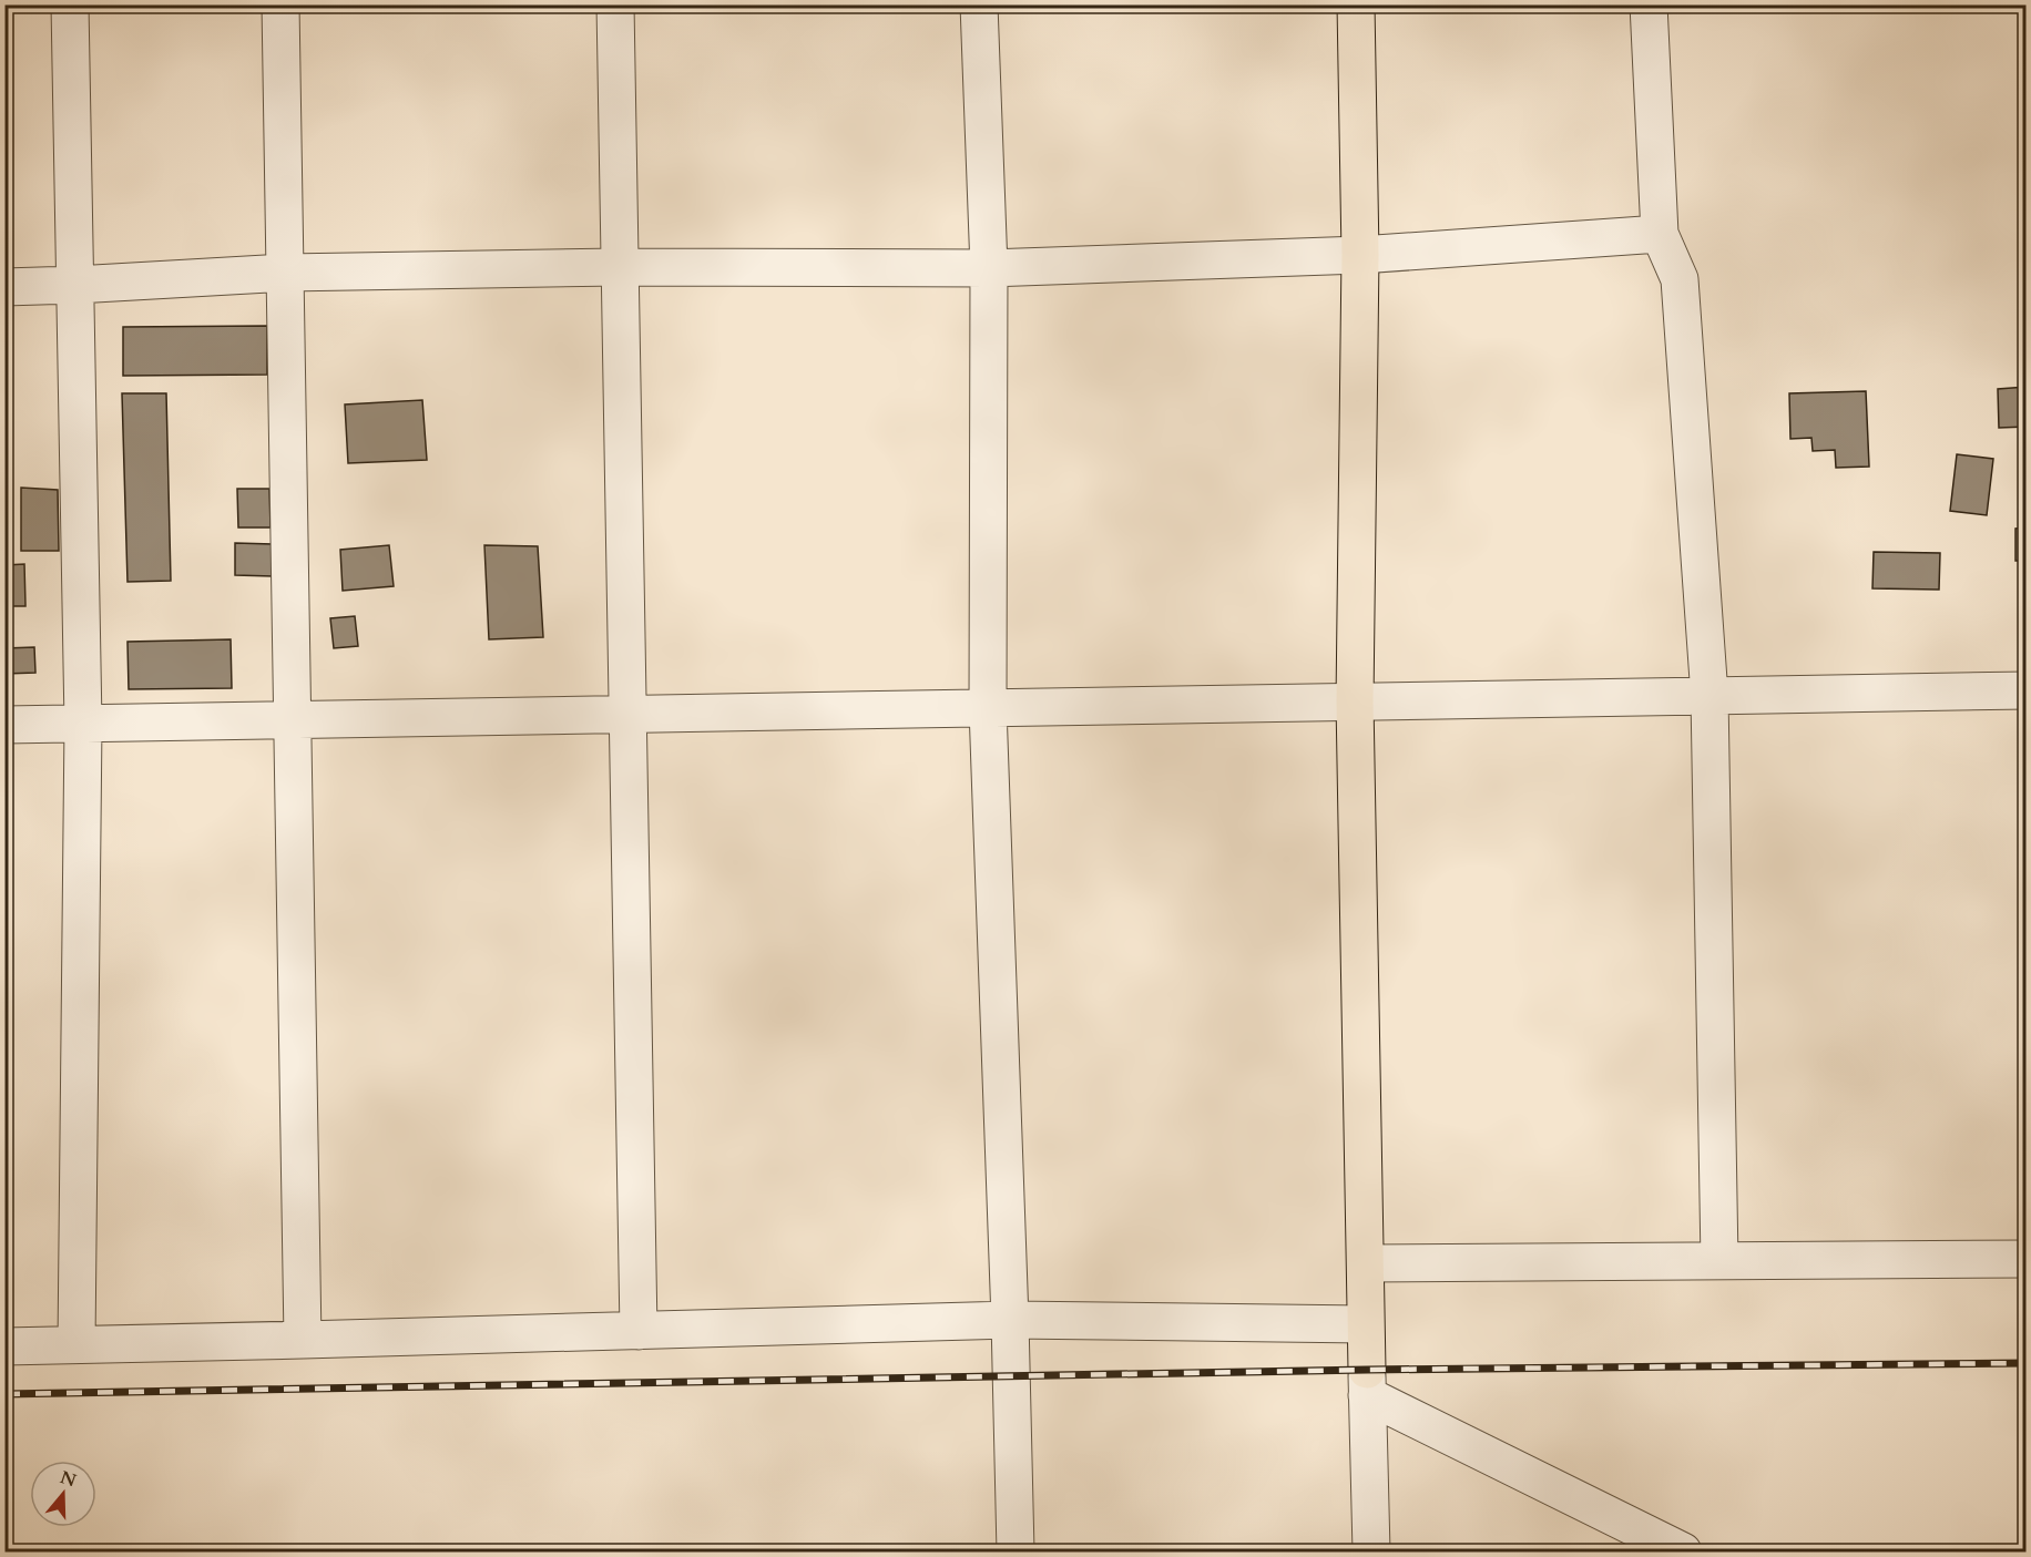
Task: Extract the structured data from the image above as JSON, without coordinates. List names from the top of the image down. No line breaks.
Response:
{"north":"top"}
